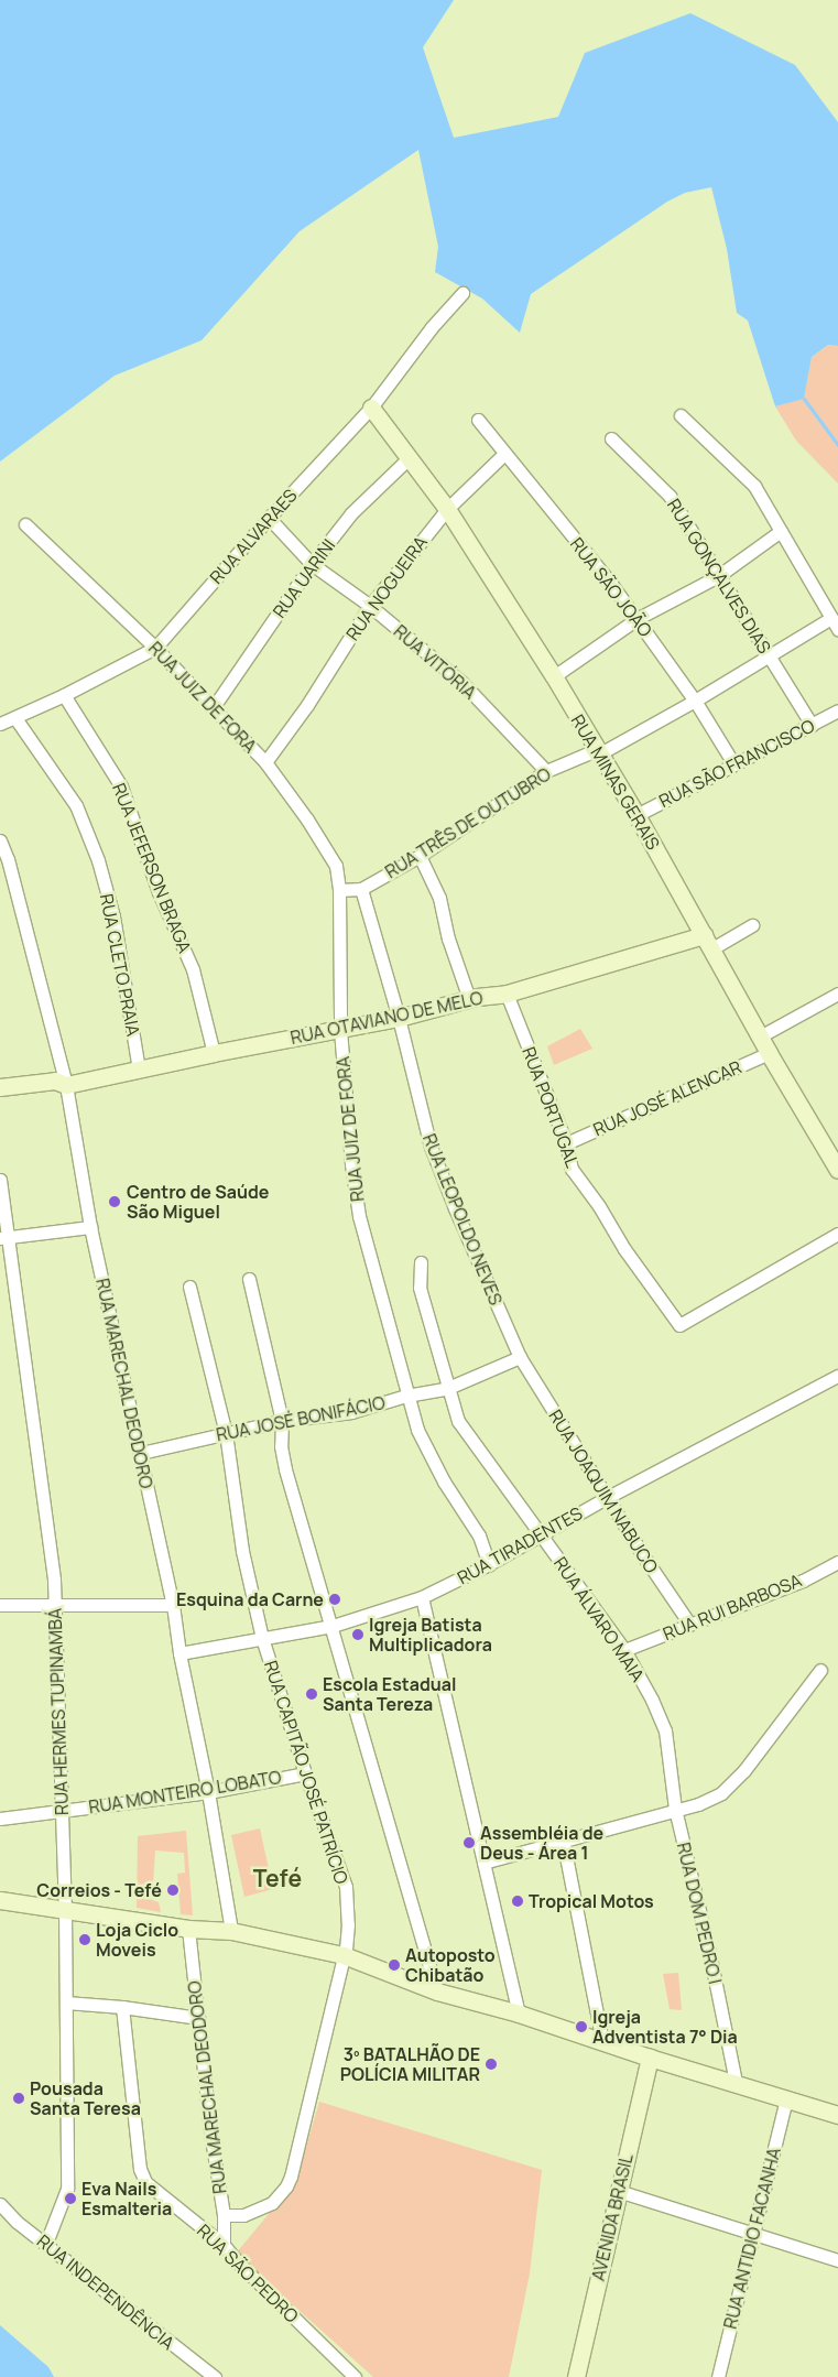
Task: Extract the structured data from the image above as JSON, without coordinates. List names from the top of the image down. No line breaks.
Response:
{"streets":{"street":["RUA ALVARAES","RUA GONÇALVES DIAS","RUA UARINI","RUA SÃO JOÃO","RUA NOGUEIRA","RUA VITÓRIA","RUA JUIZ DE FORA","RUA SÃO FRANCISCO","RUA MINAS GERAIS","RUA TRÊS DE OUTUBRO","RUA JEFERSON BRAGA","RUA CLETO PRAIA","RUA OTAVIANO DE MELO","RUA JOSÉ ALENCAR","RUA PORTUGAL","RUA LEOPOLDO NEVES","RUA MARECHAL DEODORO","RUA JOSÉ BONIFÁCIO","RUA JOAQUIM NABUCO","RUA TIRADENTES","RUA RUI BARBOSA","RUA ÁLVARO MAIA","RUA HERMES TUPINAMBÁ","RUA CAPITÃO JOSÉ PATRÍCIO","RUA MONTEIRO LOBATO","RUA DOM PEDRO I","AVENIDA BRASIL","RUA ANTIDIO FACANHA","RUA SÃO PEDRO","RUA INDEPENDÊNCIA"]},"crossings":[["RUA ALVARAES","RUA VITÓRIA"],["RUA ALVARAES","RUA JUIZ DE FORA"],["RUA ALVARAES","RUA MINAS GERAIS"],["RUA ALVARAES","RUA JEFERSON BRAGA"],["RUA ALVARAES","RUA CLETO PRAIA"],["RUA GONÇALVES DIAS","RUA SÃO FRANCISCO"],["RUA GONÇALVES DIAS","RUA TRÊS DE OUTUBRO"],["RUA UARINI","RUA VITÓRIA"],["RUA UARINI","RUA JUIZ DE FORA"],["RUA UARINI","RUA MINAS GERAIS"],["RUA SÃO JOÃO","RUA NOGUEIRA"],["RUA SÃO JOÃO","RUA SÃO FRANCISCO"],["RUA SÃO JOÃO","RUA TRÊS DE OUTUBRO"],["RUA NOGUEIRA","RUA VITÓRIA"],["RUA NOGUEIRA","RUA JUIZ DE FORA"],["RUA NOGUEIRA","RUA MINAS GERAIS"],["RUA VITÓRIA","RUA TRÊS DE OUTUBRO"],["RUA JUIZ DE FORA","RUA TRÊS DE OUTUBRO"],["RUA JUIZ DE FORA","RUA OTAVIANO DE MELO"],["RUA JUIZ DE FORA","RUA JOSÉ BONIFÁCIO"],["RUA JUIZ DE FORA","RUA TIRADENTES"],["RUA SÃO FRANCISCO","RUA MINAS GERAIS"],["RUA MINAS GERAIS","RUA TRÊS DE OUTUBRO"],["RUA MINAS GERAIS","RUA OTAVIANO DE MELO"],["RUA MINAS GERAIS","RUA JOSÉ ALENCAR"],["RUA TRÊS DE OUTUBRO","RUA LEOPOLDO NEVES"],["RUA JEFERSON BRAGA","RUA OTAVIANO DE MELO"],["RUA CLETO PRAIA","RUA OTAVIANO DE MELO"],["RUA OTAVIANO DE MELO","RUA PORTUGAL"],["RUA OTAVIANO DE MELO","RUA LEOPOLDO NEVES"],["RUA OTAVIANO DE MELO","RUA MARECHAL DEODORO"],["RUA JOSÉ ALENCAR","RUA PORTUGAL"],["RUA LEOPOLDO NEVES","RUA JOSÉ BONIFÁCIO"],["RUA LEOPOLDO NEVES","RUA JOAQUIM NABUCO"],["RUA MARECHAL DEODORO","RUA JOSÉ BONIFÁCIO"],["RUA MARECHAL DEODORO","RUA TIRADENTES"],["RUA MARECHAL DEODORO","RUA CAPITÃO JOSÉ PATRÍCIO"],["RUA MARECHAL DEODORO","RUA MONTEIRO LOBATO"],["RUA MARECHAL DEODORO","RUA SÃO PEDRO"],["RUA JOSÉ BONIFÁCIO","RUA JOAQUIM NABUCO"],["RUA JOSÉ BONIFÁCIO","RUA ÁLVARO MAIA"],["RUA JOSÉ BONIFÁCIO","RUA CAPITÃO JOSÉ PATRÍCIO"],["RUA JOAQUIM NABUCO","RUA TIRADENTES"],["RUA JOAQUIM NABUCO","RUA RUI BARBOSA"],["RUA TIRADENTES","RUA ÁLVARO MAIA"],["RUA TIRADENTES","RUA CAPITÃO JOSÉ PATRÍCIO"],["RUA RUI BARBOSA","RUA ÁLVARO MAIA"],["RUA ÁLVARO MAIA","RUA DOM PEDRO I"],["RUA HERMES TUPINAMBÁ","RUA MONTEIRO LOBATO"],["RUA HERMES TUPINAMBÁ","RUA INDEPENDÊNCIA"],["RUA CAPITÃO JOSÉ PATRÍCIO","RUA MONTEIRO LOBATO"]],"districts":["Tefé"],"places":["Centro de Saúde São Miguel","Esquina da Carne","Igreja Batista Multiplicadora","Escola Estadual Santa Tereza","Assembléia de Deus - Área 1","Correios - Tefé","Tropical Motos","Loja Ciclo Moveis","Autoposto Chibatão","Igreja Adventista 7° Dia","3º BATALHÃO DE POLÍCIA MILITAR","Pousada Santa Teresa","Eva Nails Esmalteria"]}
